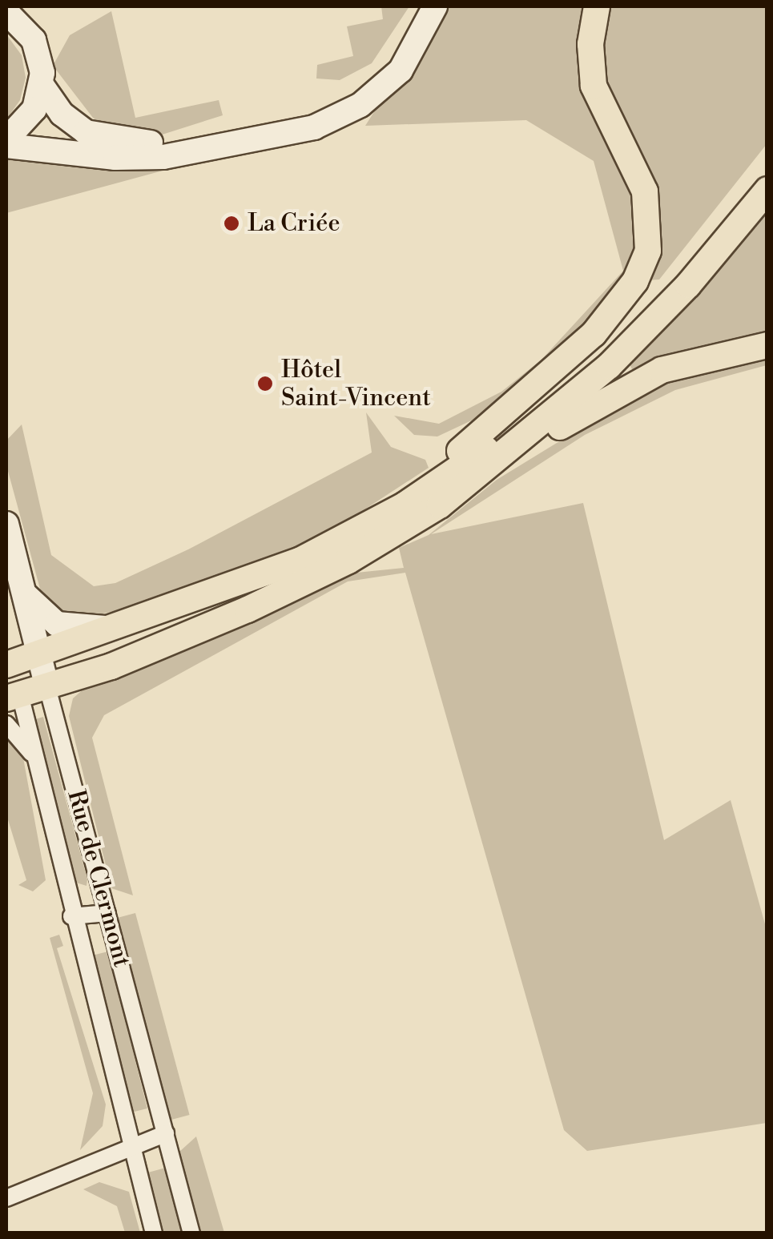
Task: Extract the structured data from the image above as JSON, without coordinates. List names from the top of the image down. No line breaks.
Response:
{"streets":{"main road":["Rue de Clermont"]},"places":["La Criée","Hôtel Saint-Vincent"]}
